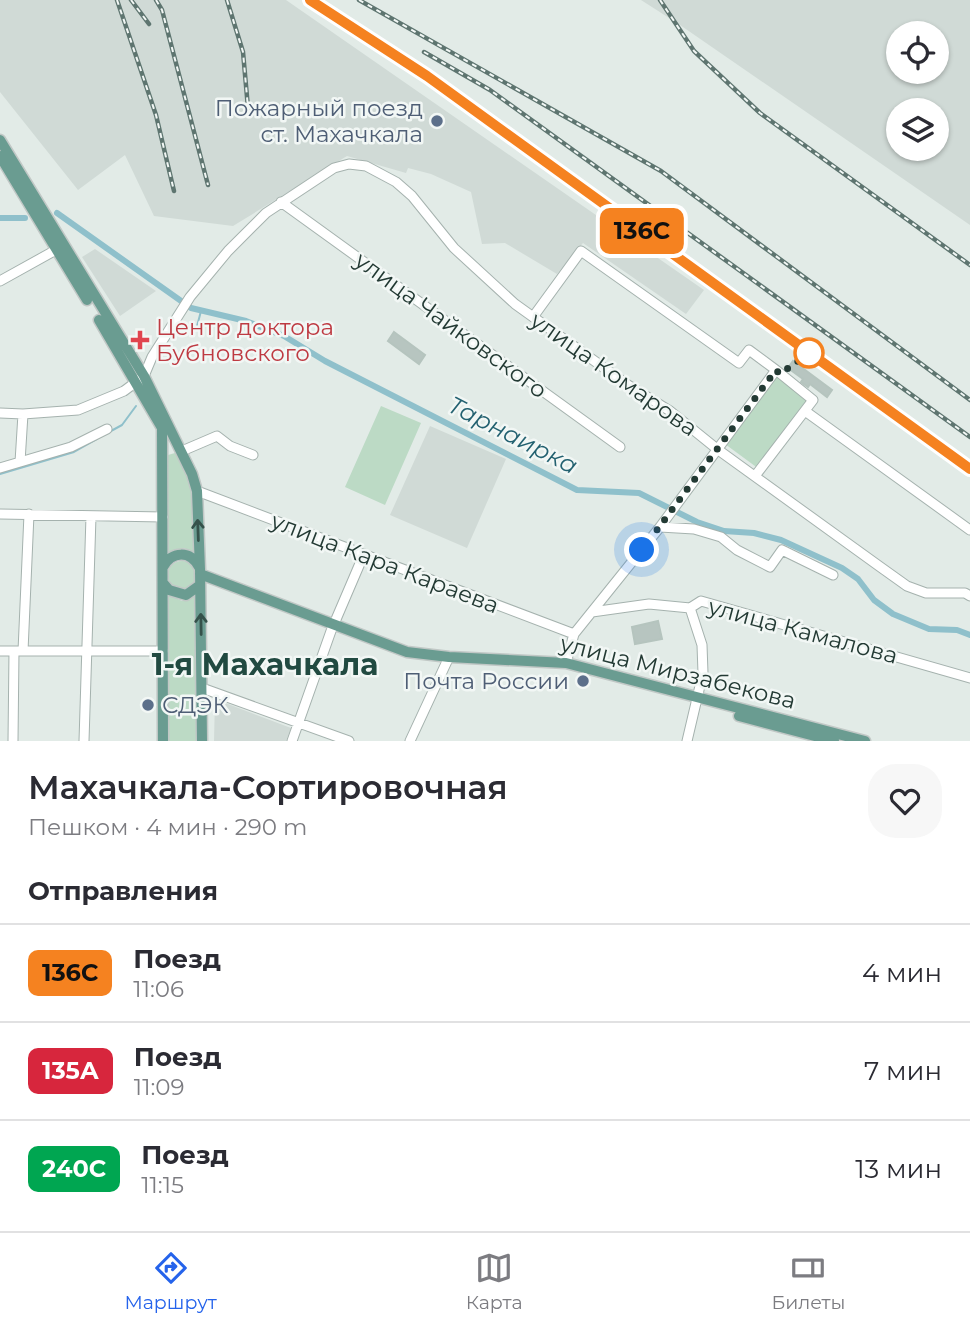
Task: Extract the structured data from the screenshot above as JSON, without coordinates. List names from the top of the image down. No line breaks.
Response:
{"streets":{"main road":["улица Мирзабекова"],"street":["улица Чайковского","улица Комарова","улица Кара Караева","улица Камалова"]},"crossings":[["улица Чайковского","улица Комарова"]],"districts":["1-я Махачкала"],"water":["Тарнаирка"],"places":{"other":["Пожарный поезд ст. Махачкала","Почта России","СДЭК"],"health":["Центр доктора Бубновского"]},"page":{"on_map":"136С","heading":[["Махачкала-Сортировочная","Пешком · 4 мин · 290 m"],"Отправления"],"list":[{"mark":"136С","name":"Поезд","note":"11:06","value":"4 мин"},{"mark":"135А","name":"Поезд","note":"11:09","value":"7 мин"},{"mark":"240С","name":"Поезд","note":"11:15","value":"13 мин"}],"tabs":["Маршрут","Карта","Билеты"]}}
